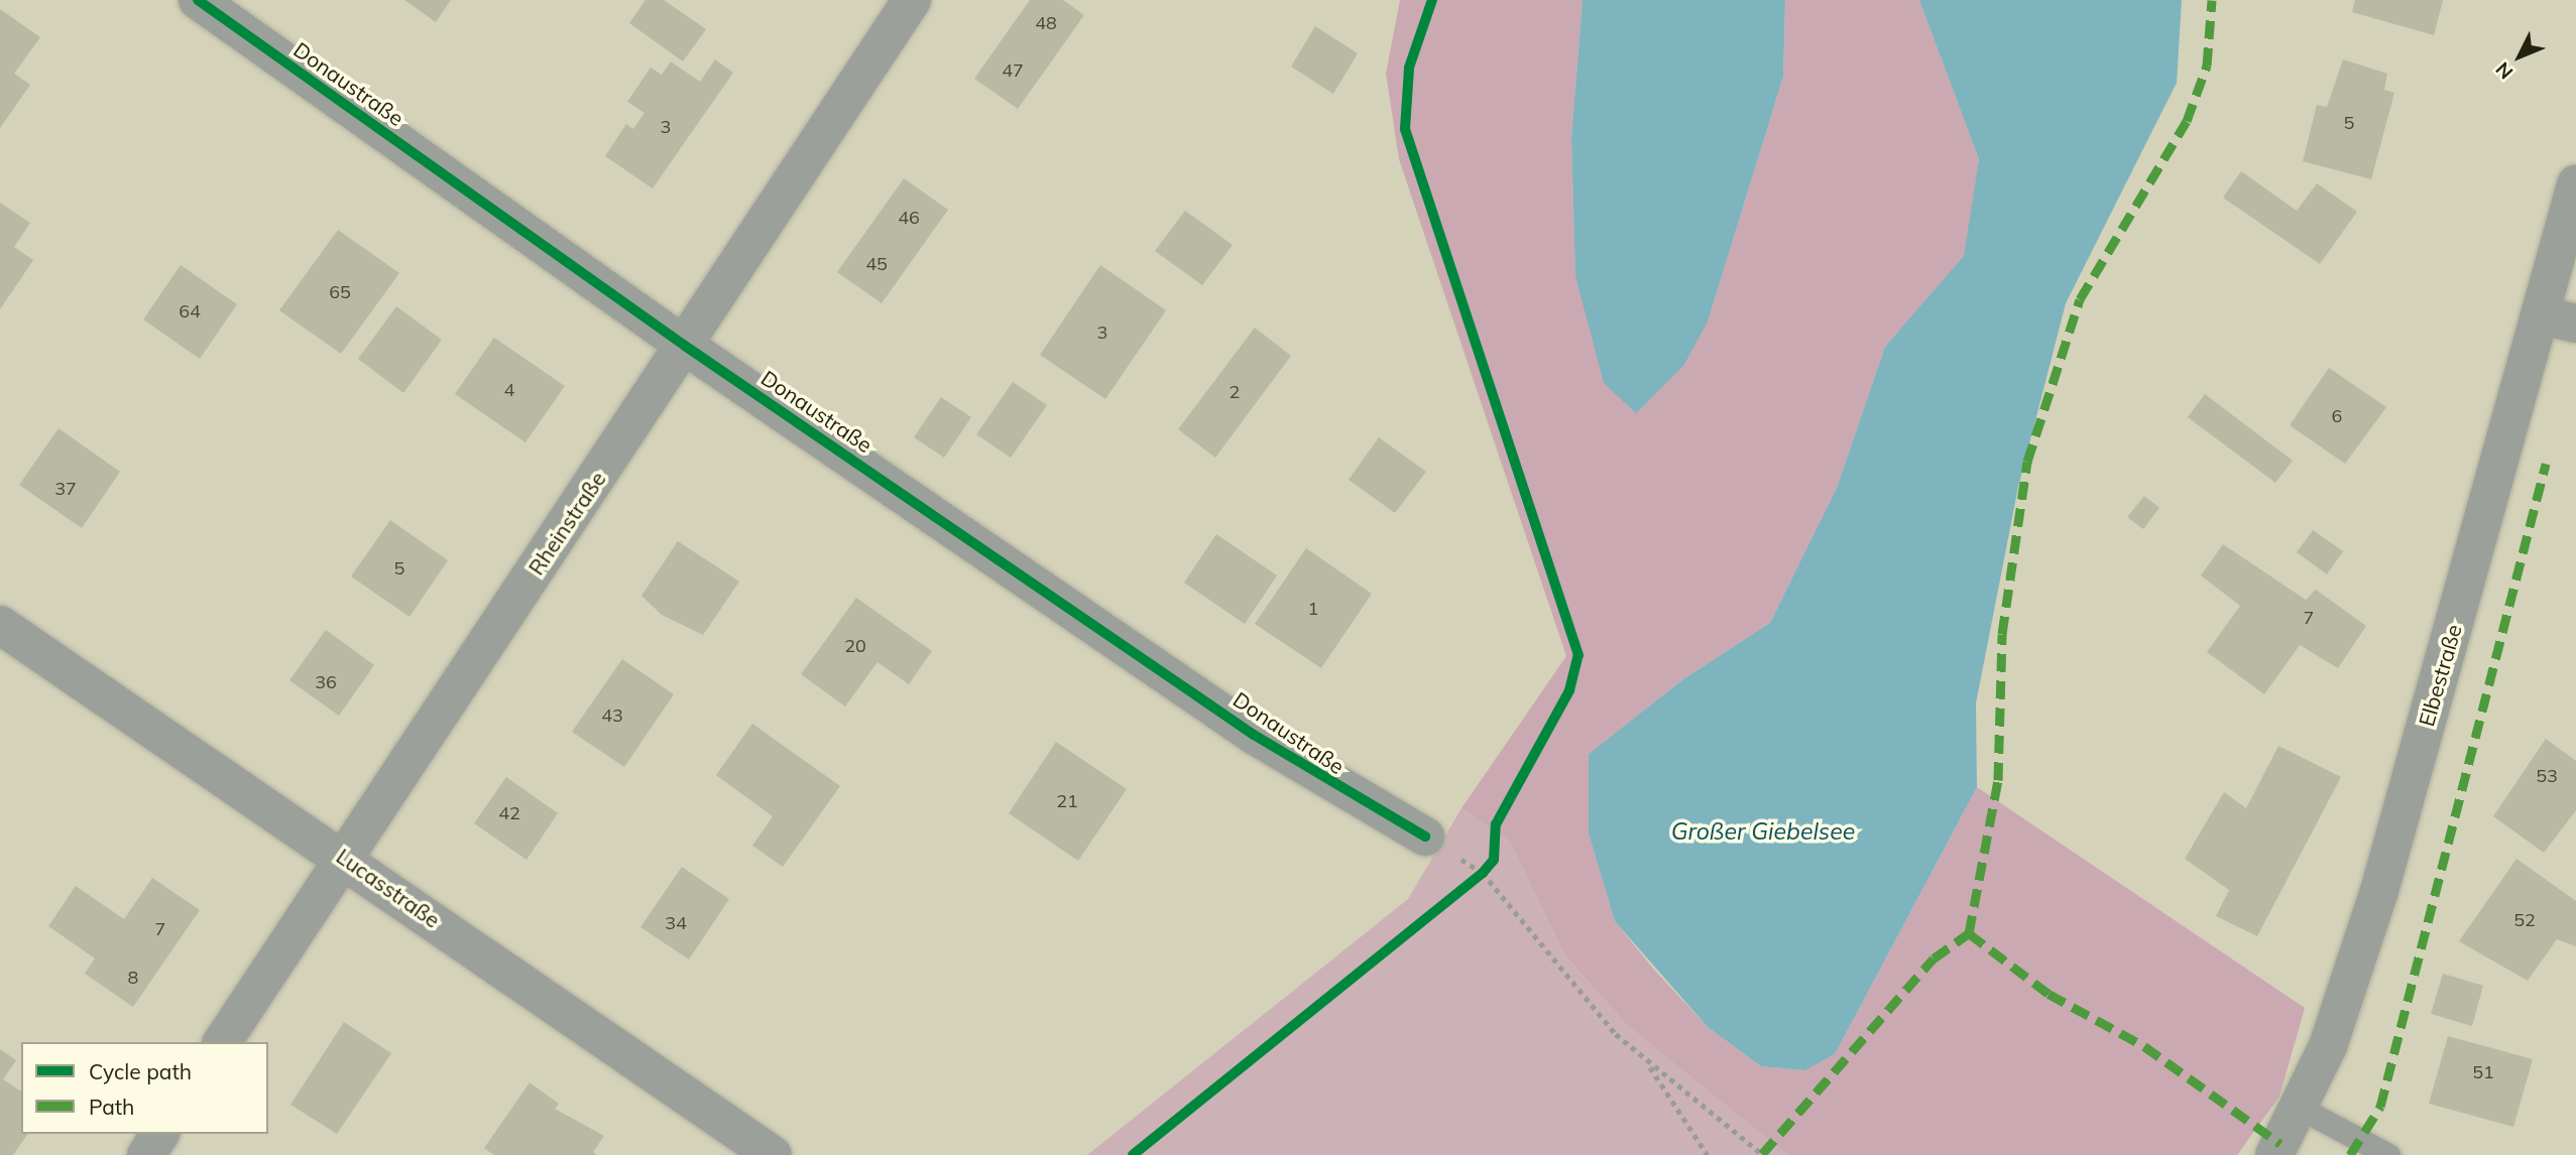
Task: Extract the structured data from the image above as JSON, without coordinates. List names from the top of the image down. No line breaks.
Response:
{"streets":{"street":["Donaustraße","Rheinstraße","Elbestraße","Lucasstraße"]},"crossings":[["Donaustraße","Rheinstraße"],["Rheinstraße","Lucasstraße"]],"water":["Großer Giebelsee"],"house_numbers":["48","47","5","3","46","45","65","64","3","4","2","6","37","5","1","7","20","36","43","53","21","42","52","34","7","8","51"],"legend":["Cycle path","Path"],"north":"bottom left"}
